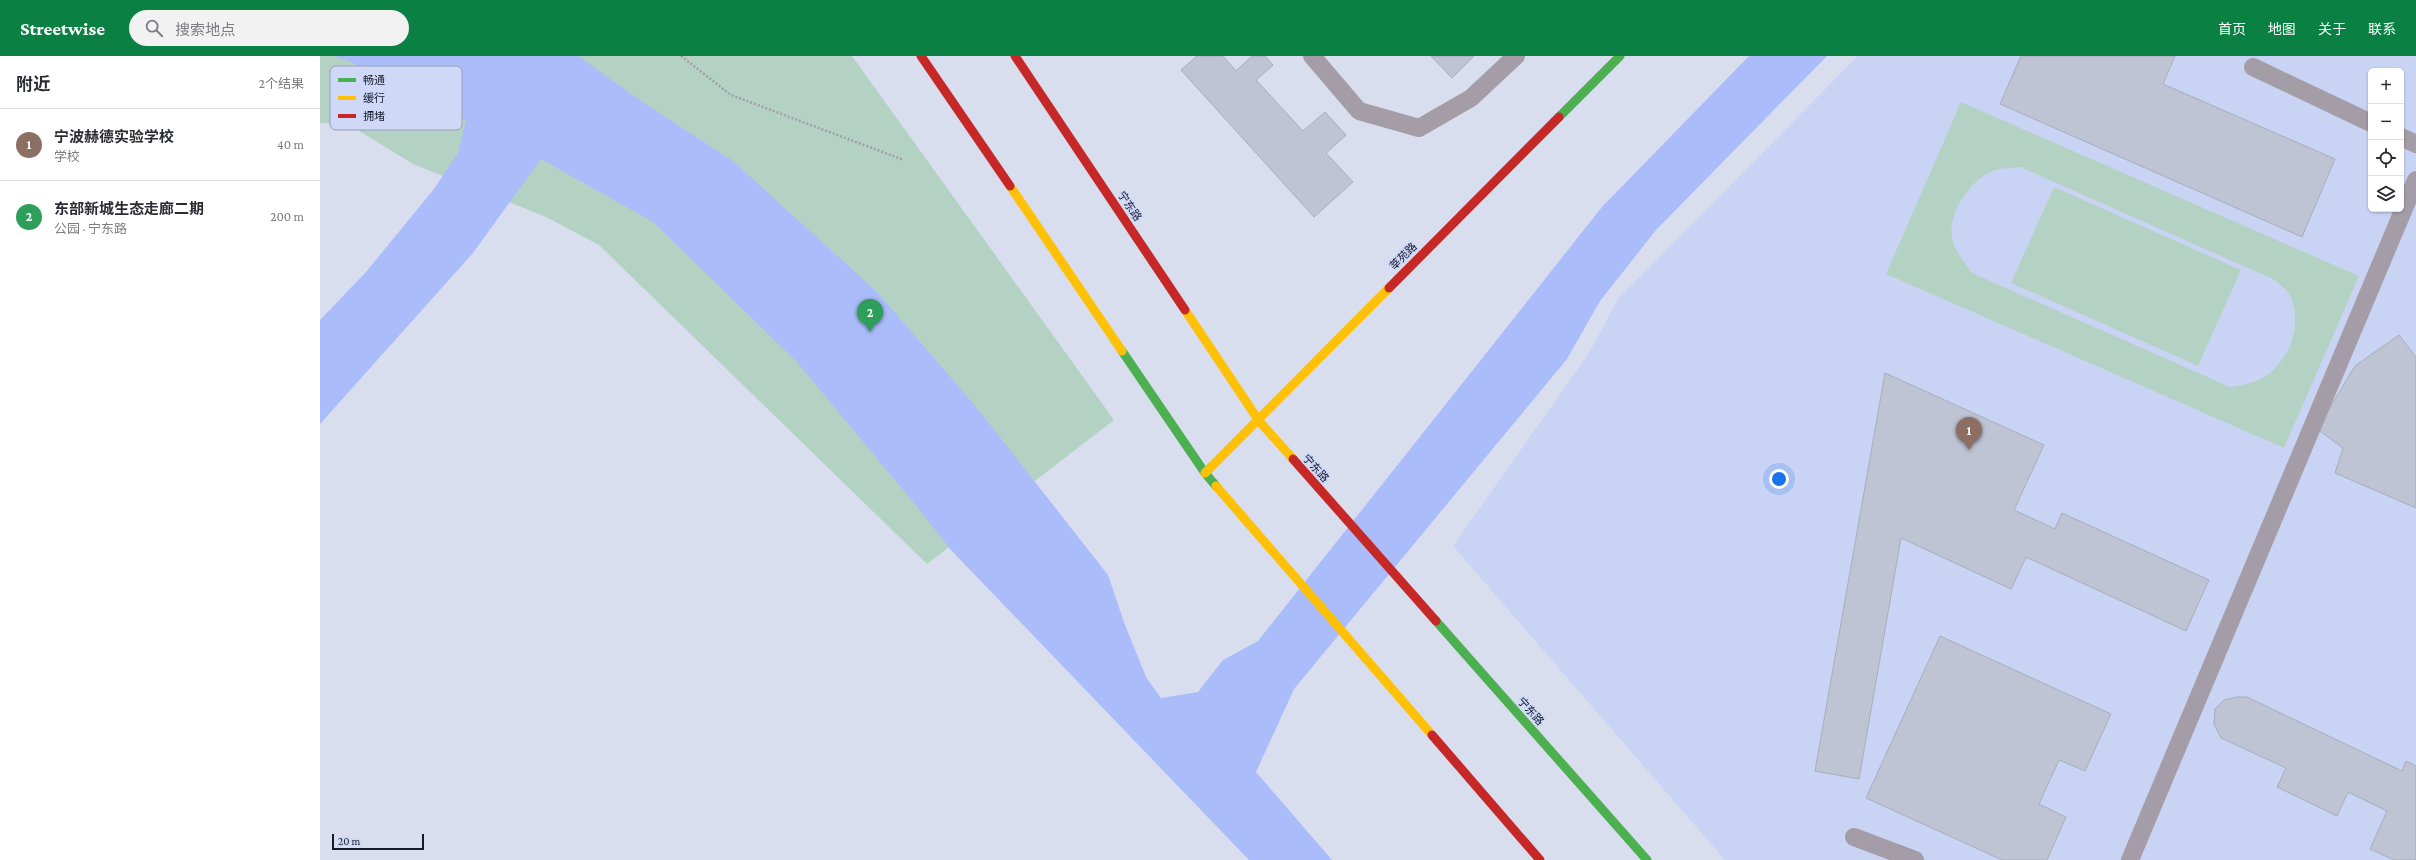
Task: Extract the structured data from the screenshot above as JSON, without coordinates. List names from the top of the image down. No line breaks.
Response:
{"streets":{"main road":["宁东路","莘苑路"]},"crossings":[["宁东路","莘苑路"]],"legend":["畅通","缓行","拥堵"],"scale_bar":"20 m","page":{"header":"Streetwise","search":"搜索地点","nav":["首页","地图","关于","联系"],"heading":["附近","2个结果"],"map_buttons":["+","−"],"list":[{"mark":"1","name":"宁波赫德实验学校","note":"学校","value":"40 m"},{"mark":"2","name":"东部新城生态走廊二期","note":"公园 · 宁东路","value":"200 m"}],"pins":["2","1"],"scale":"20 m"}}
